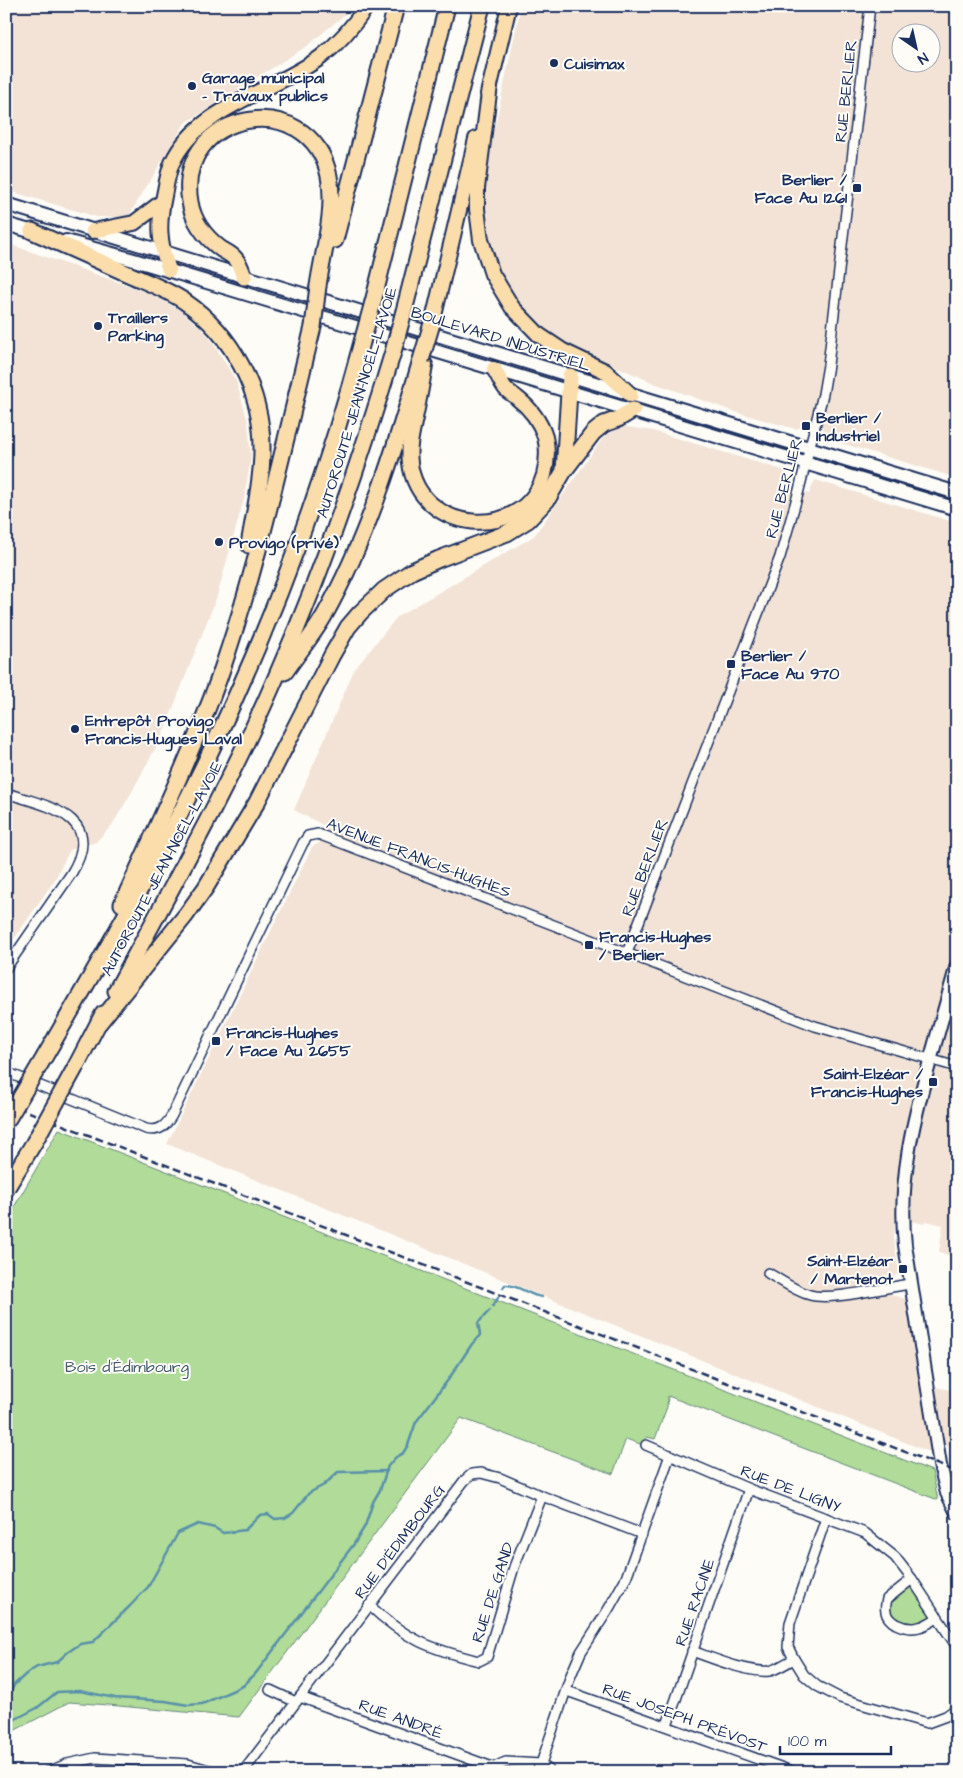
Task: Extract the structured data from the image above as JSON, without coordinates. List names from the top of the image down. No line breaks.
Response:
{"streets":{"highway":["AUTOROUTE JEAN-NOËL-LAVOIE"],"street":["RUE BERLIER","BOULEVARD INDUSTRIEL","AVENUE FRANCIS-HUGHES","RUE DE LIGNY","RUE D'ÉDIMBOURG","RUE DE GAND","RUE RACINE","RUE JOSEPH PRÉVOST","RUE ANDRÉ"]},"crossings":[["RUE BERLIER","BOULEVARD INDUSTRIEL"],["RUE BERLIER","AVENUE FRANCIS-HUGHES"],["RUE DE LIGNY","RUE RACINE"],["RUE D'ÉDIMBOURG","RUE DE GAND"],["RUE D'ÉDIMBOURG","RUE ANDRÉ"],["RUE RACINE","RUE JOSEPH PRÉVOST"]],"parks":["Bois d'Édimbourg"],"places":{"other":["Cuisimax","Garage municipal - Travaux publics","Traillers Parking","Provigo (privé)","Entrepôt Provigo Francis-Hugues Laval"],"transit":["Berlier / Face Au 1261","Berlier / Industriel","Berlier / Face Au 970","Francis-Hughes / Berlier","Francis-Hughes / Face Au 2655","Saint-Elzéar / Francis-Hughes","Saint-Elzéar / Martenot"]},"scale_bar":"100 m","north":"bottom right"}
